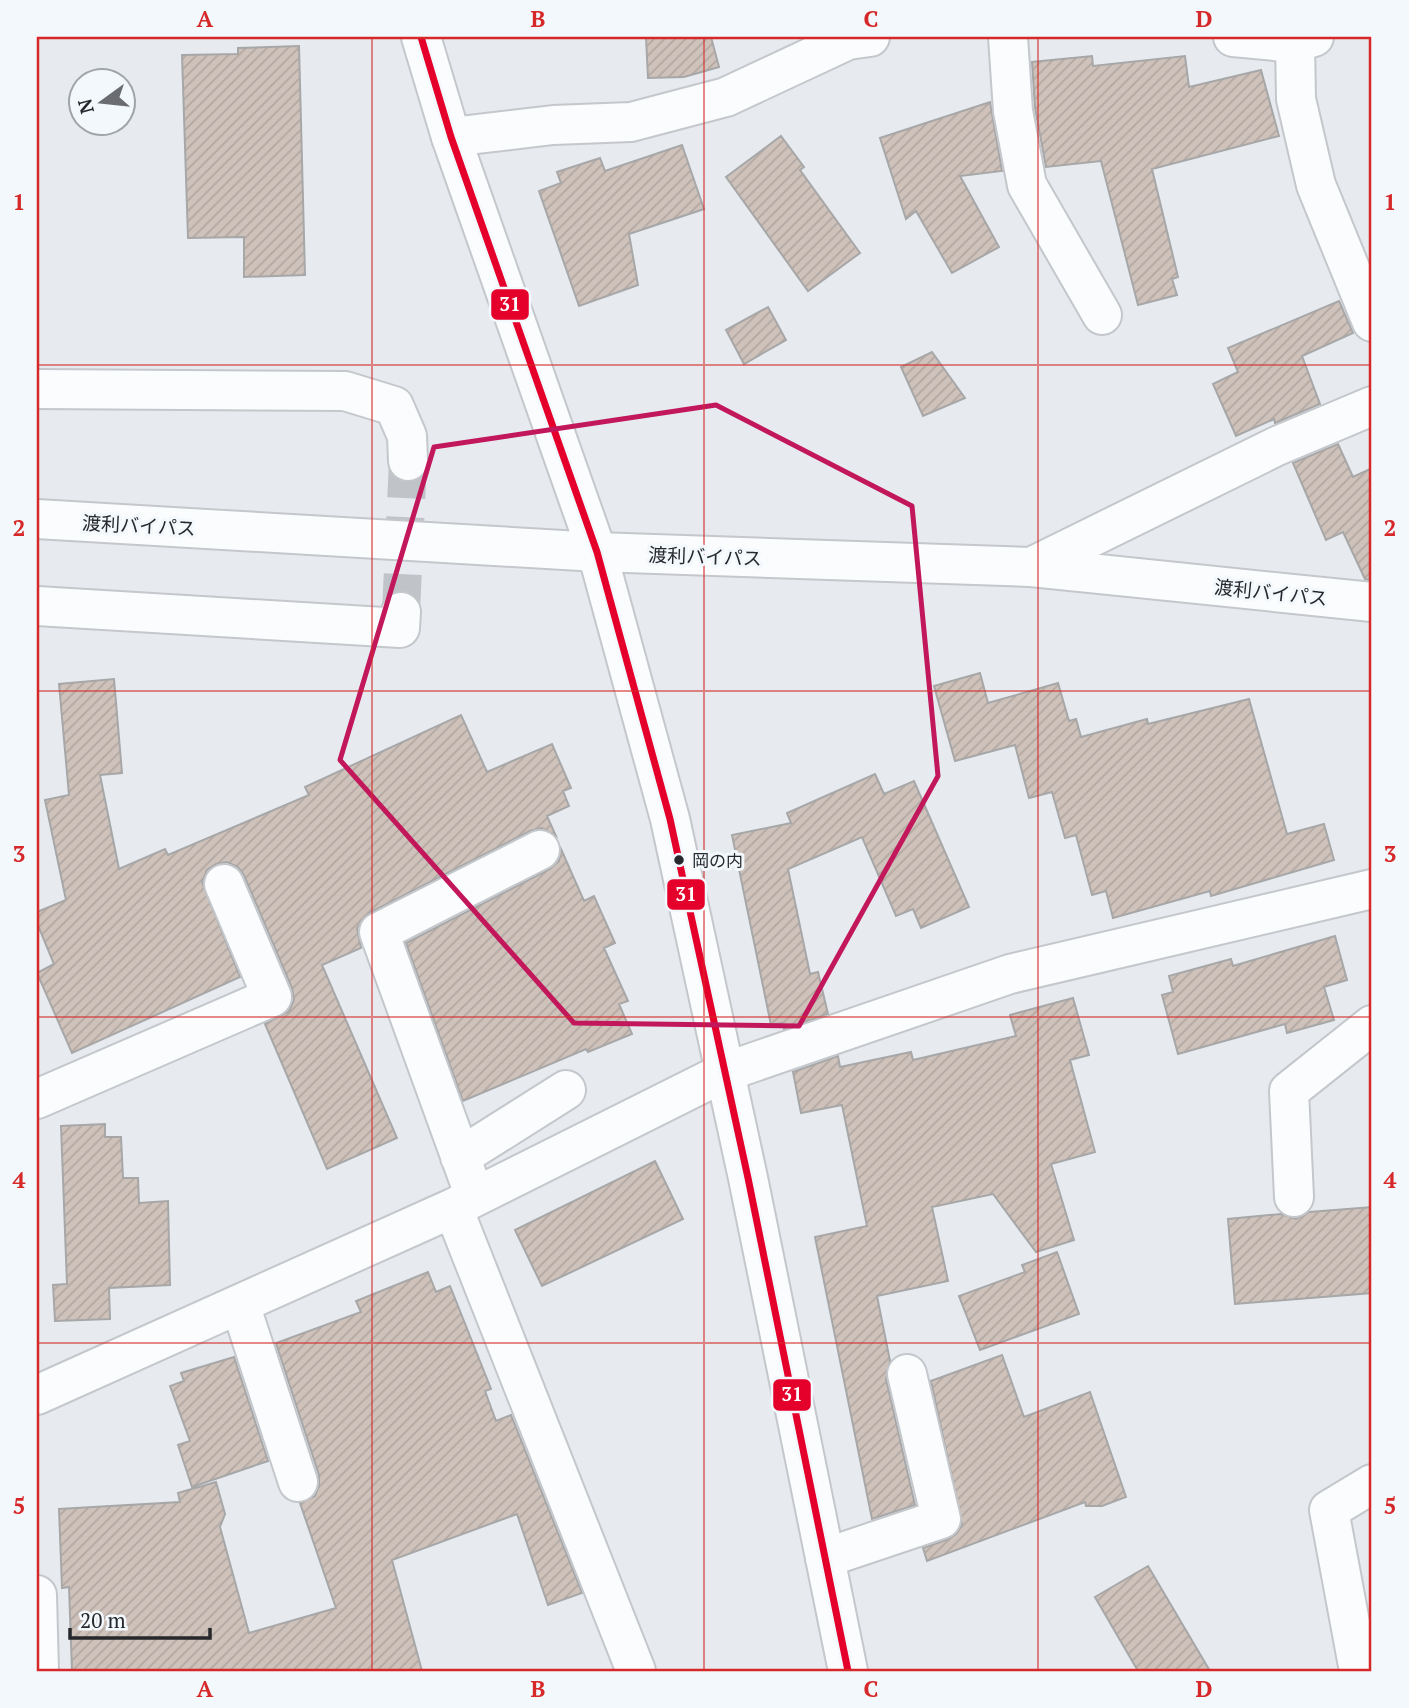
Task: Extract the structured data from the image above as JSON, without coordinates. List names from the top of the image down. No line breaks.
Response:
{"streets":{"main road":["渡利バイパス"]},"places":["岡の内"],"lines":["transit line 31"],"scale_bar":"20 m","north":"left","grid":{"columns":["A","B","C","D"],"rows":["1","2","3","4","5"]}}
